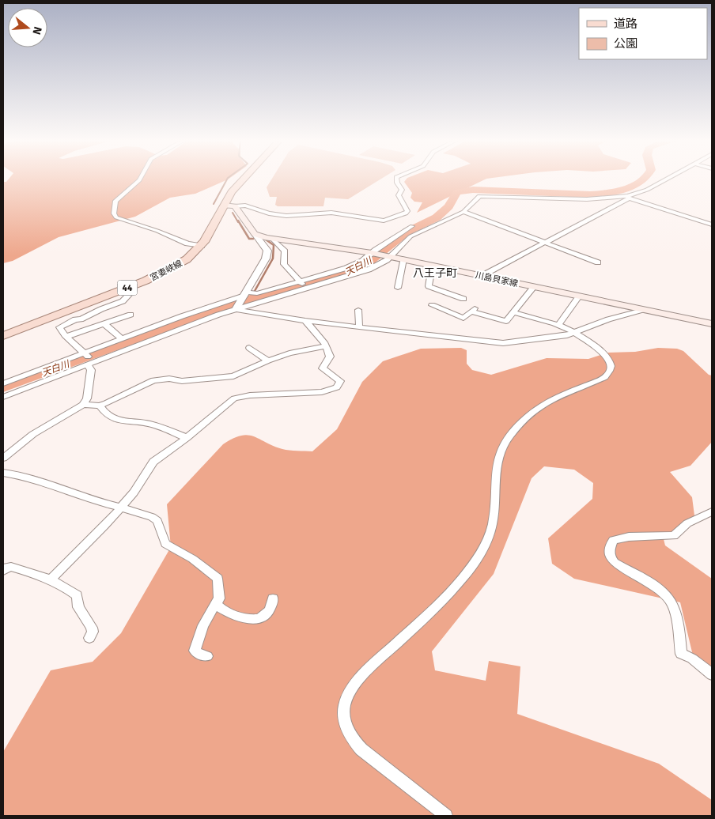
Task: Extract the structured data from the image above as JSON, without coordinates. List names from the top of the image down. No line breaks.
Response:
{"streets":{"main road":["宮妻峡線","川島貝家線","44"]},"districts":["八王子町"],"water":["天白川"],"legend":["道路","公園"],"north":"right"}
